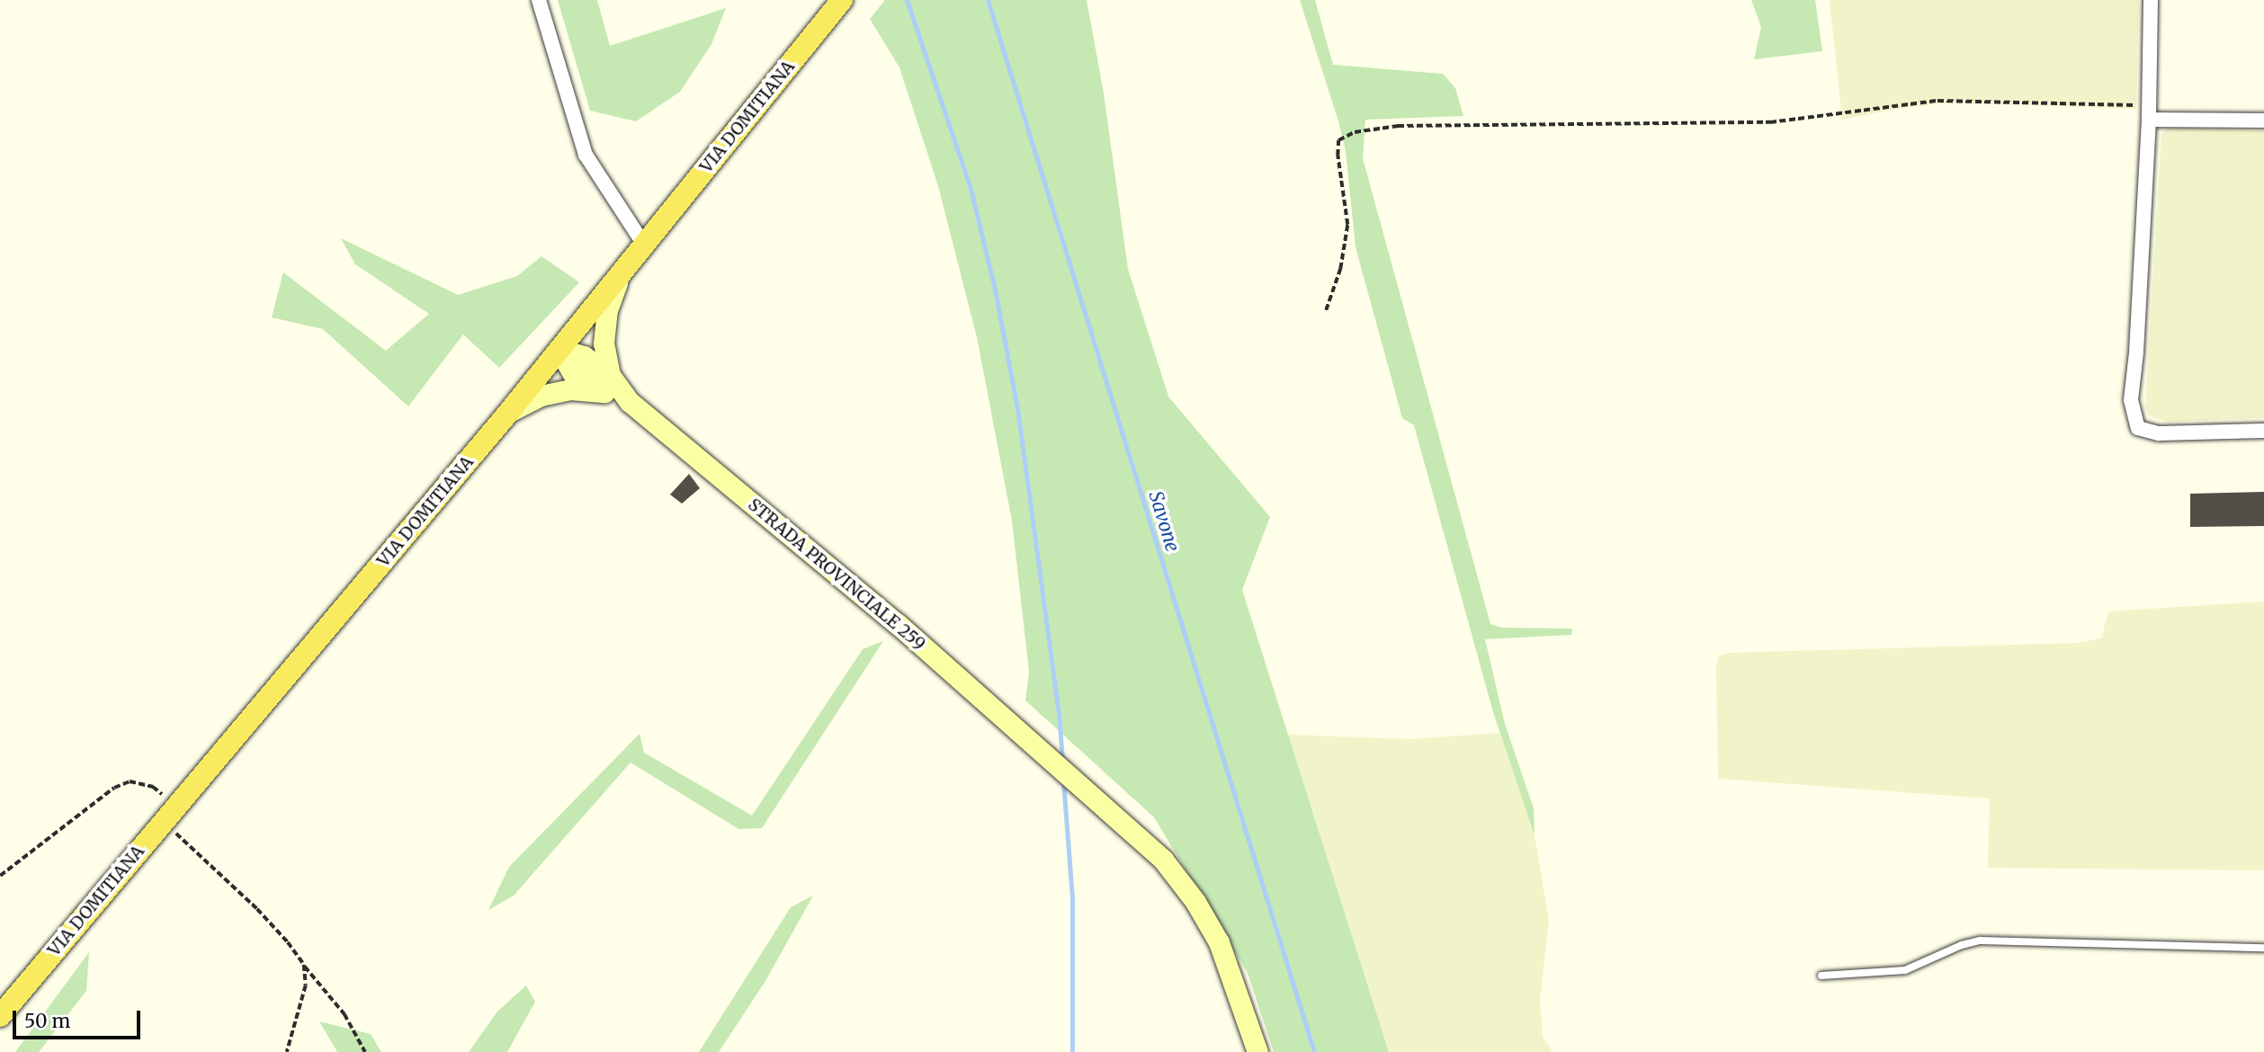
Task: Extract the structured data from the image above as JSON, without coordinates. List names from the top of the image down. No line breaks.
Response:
{"streets":{"main road":["VIA DOMITIANA"],"street":["STRADA PROVINCIALE 259"]},"crossings":[["VIA DOMITIANA","STRADA PROVINCIALE 259"]],"water":["Savone"],"scale_bar":"50 m"}
